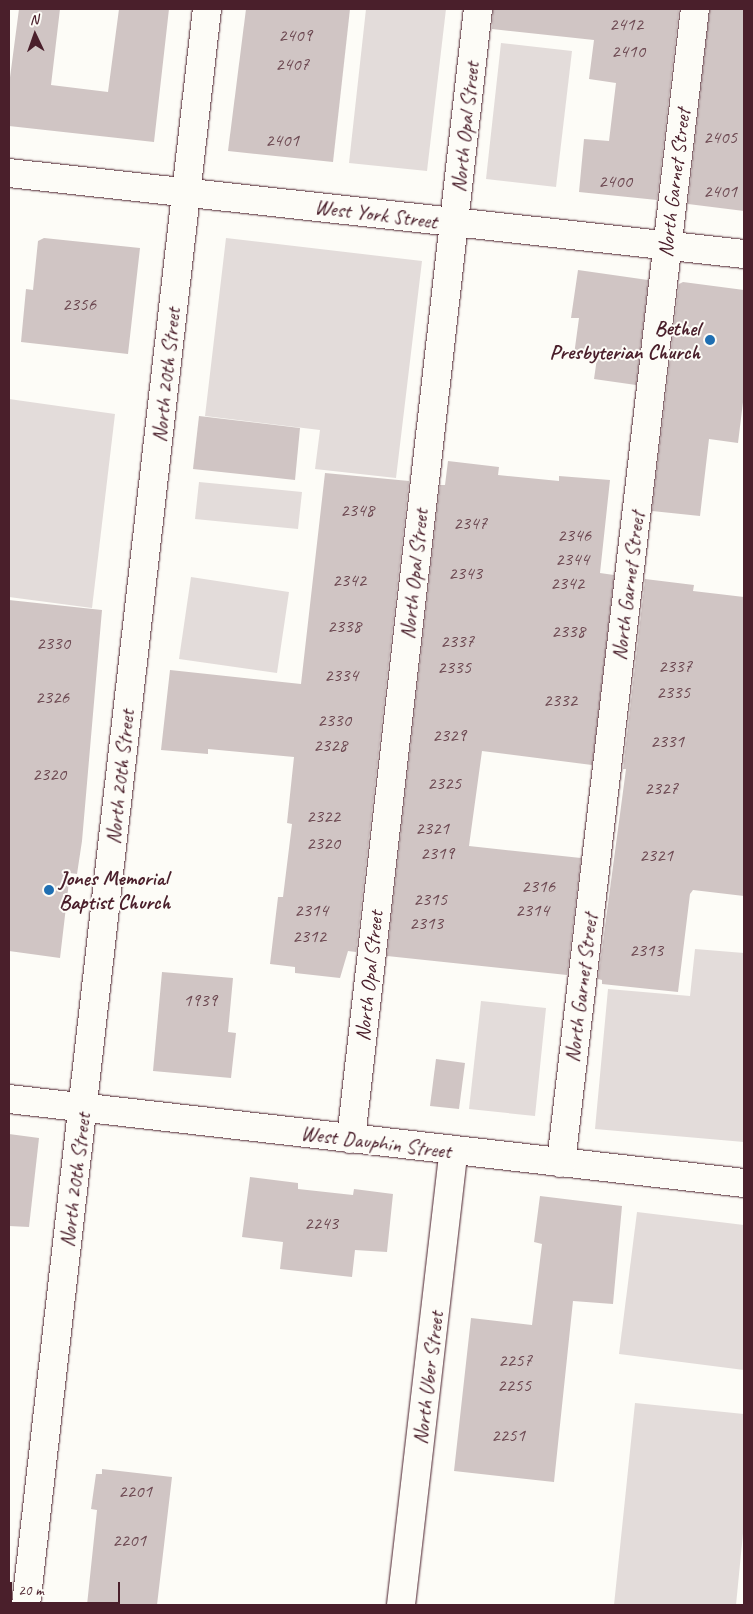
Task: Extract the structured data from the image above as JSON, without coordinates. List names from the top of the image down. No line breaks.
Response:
{"streets":{"street":["North Opal Street","North Garnet Street","West York Street","North 20th Street","West Dauphin Street","North Uber Street"]},"crossings":[["North Opal Street","West York Street"],["North Opal Street","West Dauphin Street"],["North Garnet Street","West York Street"],["North Garnet Street","West Dauphin Street"],["West York Street","North 20th Street"],["North 20th Street","West Dauphin Street"],["West Dauphin Street","North Uber Street"]],"places":["Bethel Presbyterian Church","Jones Memorial Baptist Church"],"house_numbers":["2412","2409","2410","2407","2405","2401","2400","2401","2356","2348","2347","2346","2344","2343","2342","2342","2338","2338","2337","2330","2337","2335","2334","2335","2326","2332","2330","2329","2331","2328","2320","2325","2327","2322","2321","2320","2319","2321","2316","2315","2314","2314","2313","2312","2313","1939","2243","2257","2255","2251","2201","2201"],"scale_bar":"20 m","north":"top"}
